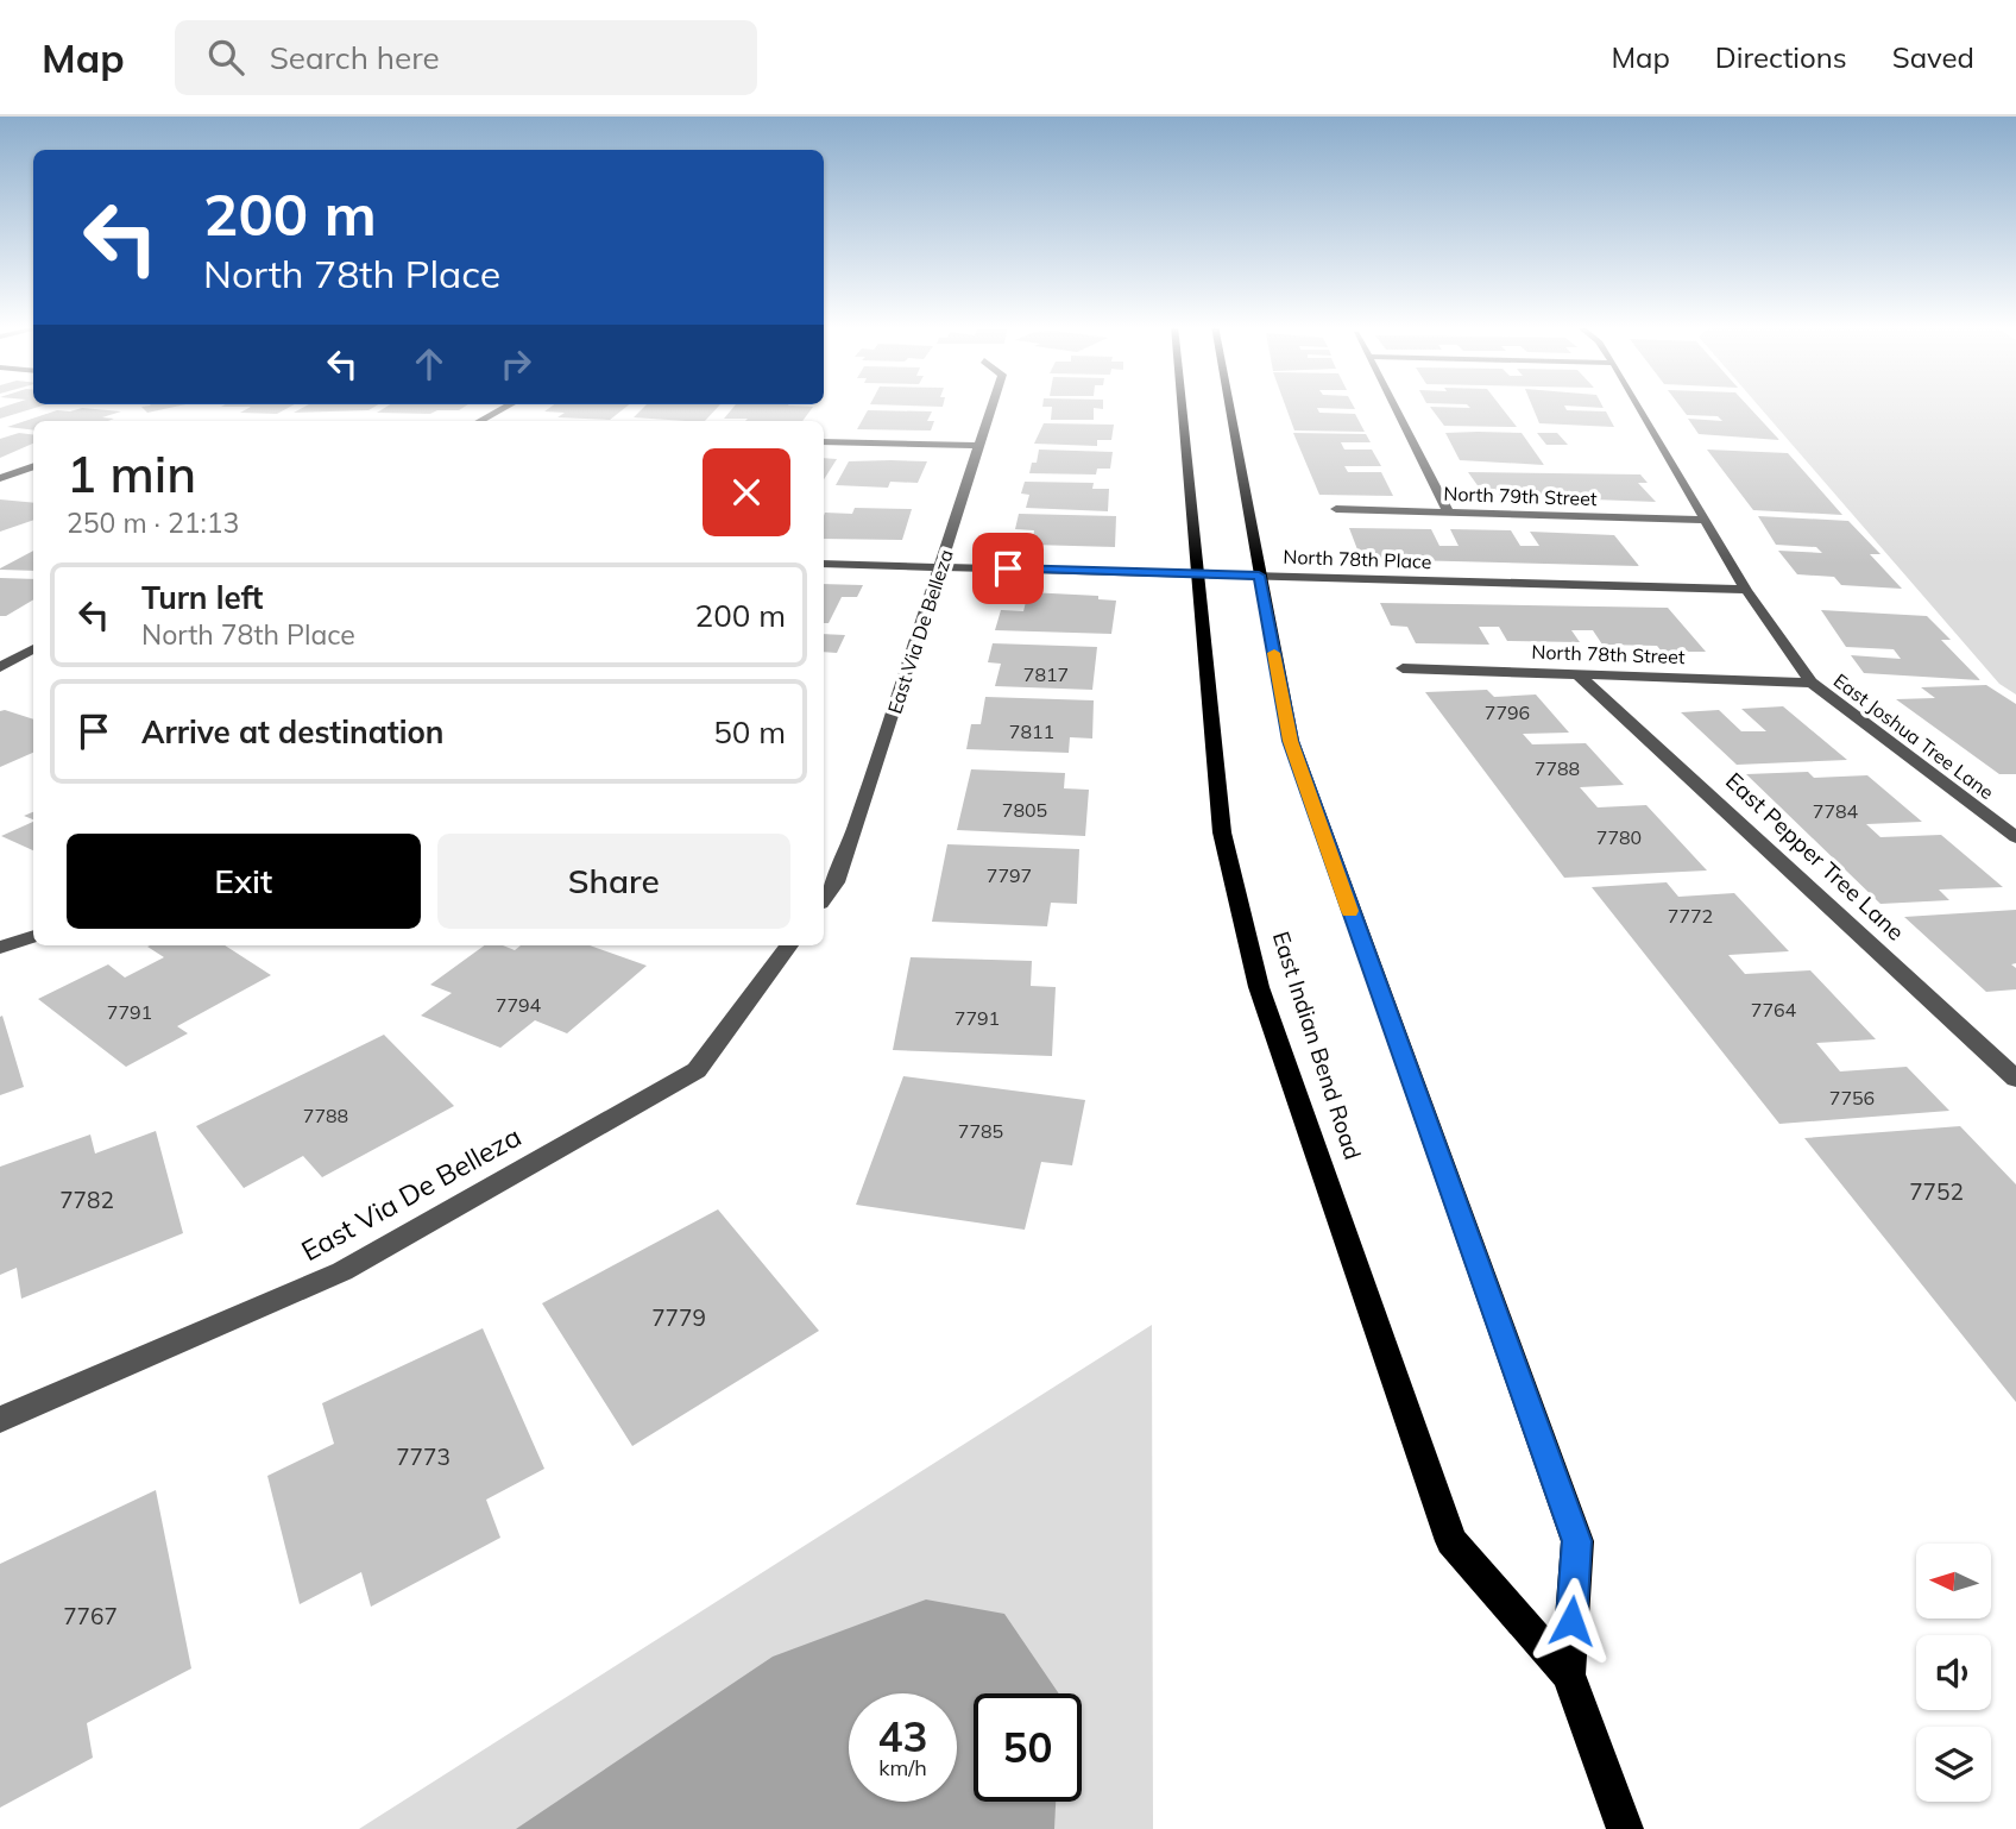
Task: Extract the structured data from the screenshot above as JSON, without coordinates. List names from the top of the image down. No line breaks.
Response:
{"streets":{"main road":["East Indian Bend Road"],"street":["North 79th Street","North 78th Place","East Via De Belleza","North 78th Street","East Joshua Tree Lane","East Pepper Tree Lane"]},"crossings":[["North 79th Street","East Joshua Tree Lane"],["North 78th Place","East Via De Belleza"],["North 78th Place","East Joshua Tree Lane"],["North 78th Place","East Indian Bend Road"],["North 78th Street","East Joshua Tree Lane"],["North 78th Street","East Pepper Tree Lane"]],"house_numbers":["7817","7796","7811","7788","7805","7784","7780","7797","7772","7794","7764","7791","7791","7756","7788","7785","7752","7782","7779","7773","7767"],"north":"left","page":{"header":"Map","search":"Search here","nav":["Map","Directions","Saved"],"turn":["200 m","North 78th Place"],"heading":["1 min","250 m · 21:13"],"list":[{"name":"Turn left","note":"North 78th Place","value":"200 m"},{"name":"Arrive at destination","value":"50 m"}],"buttons":["Exit","Share"],"speed":"43 km/h","limit":"50"}}
